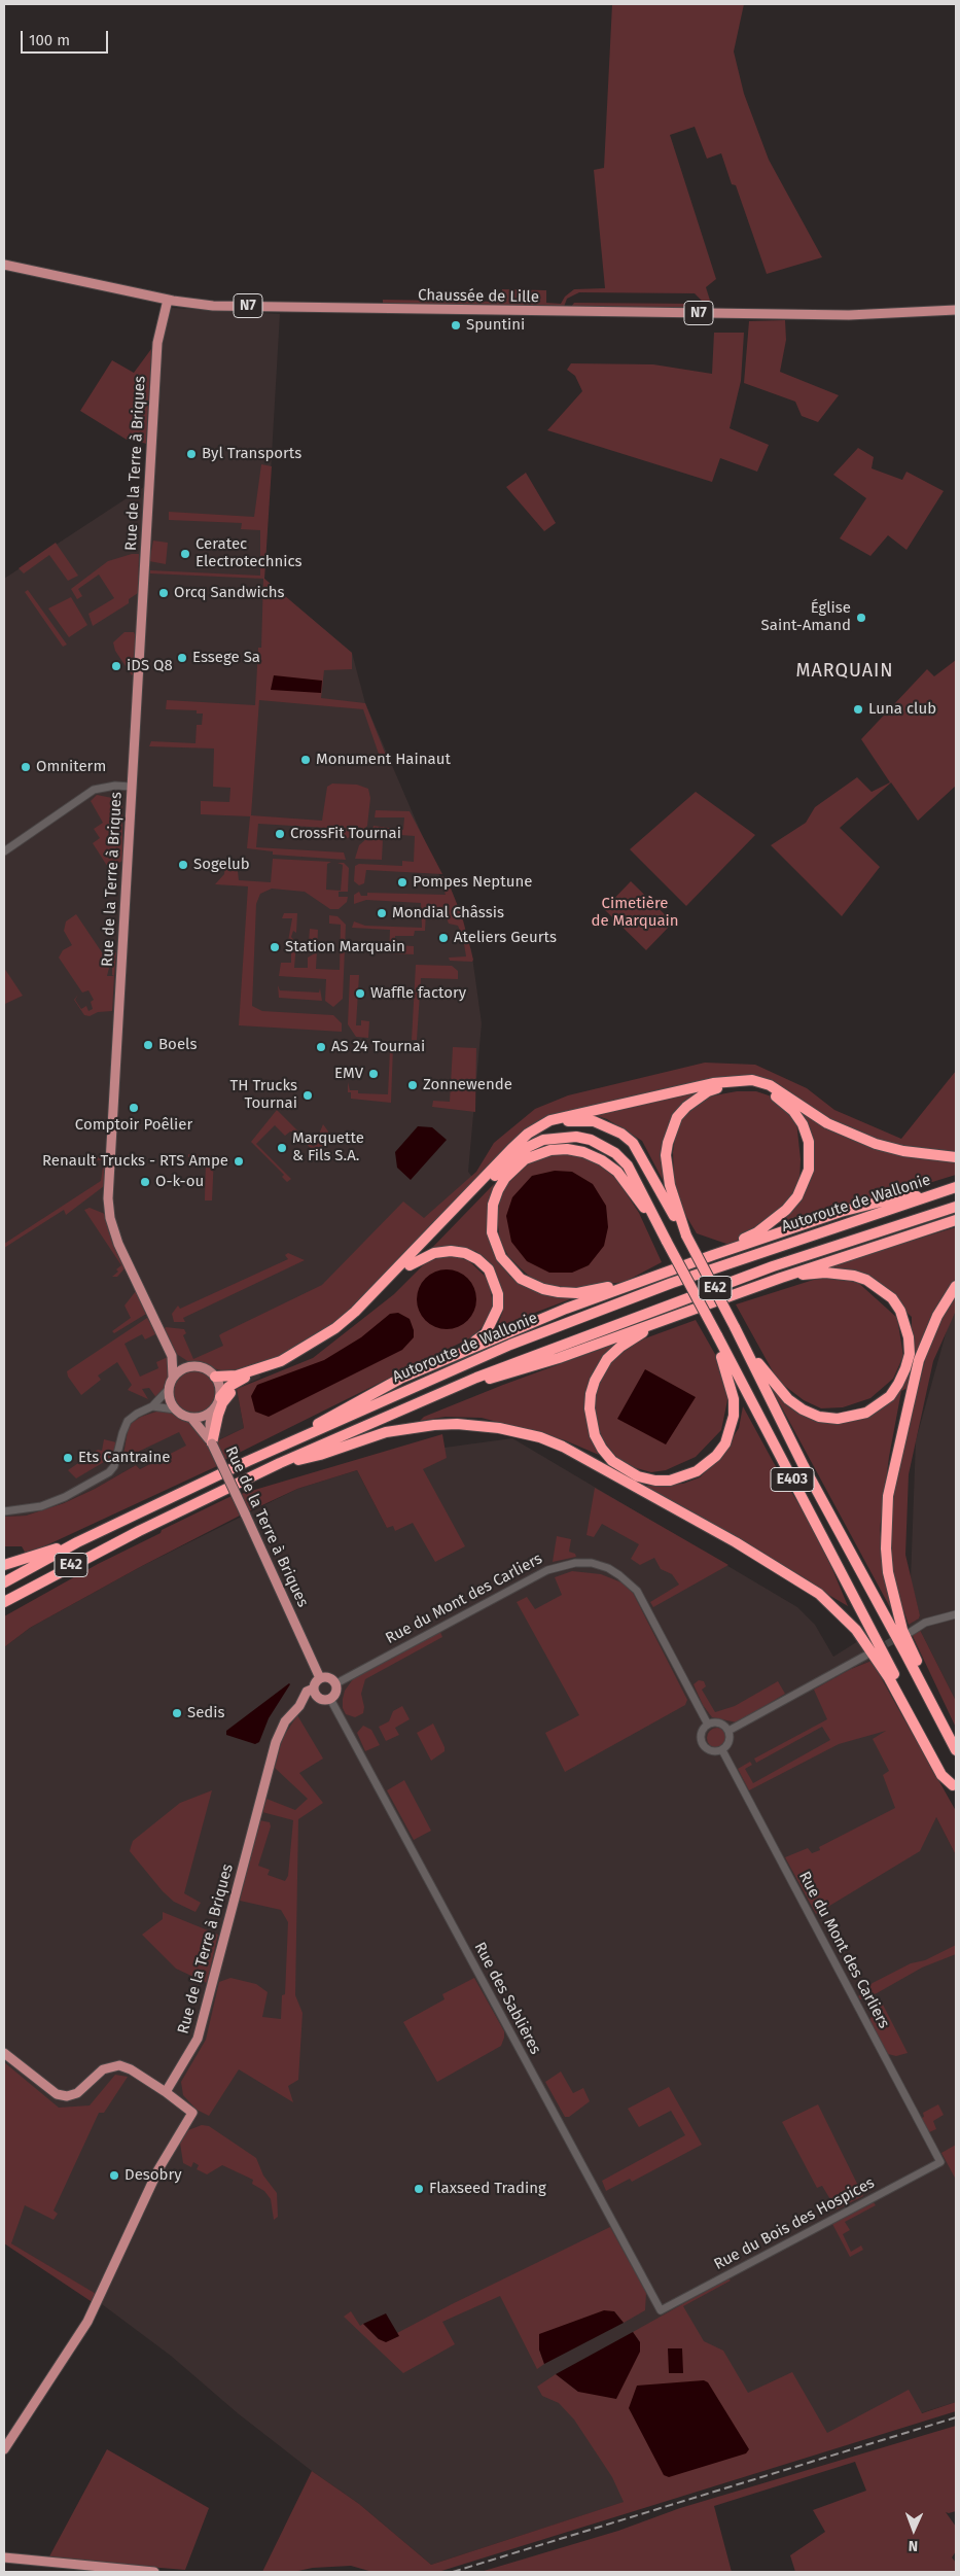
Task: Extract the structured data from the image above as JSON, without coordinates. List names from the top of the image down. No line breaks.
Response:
{"streets":{"highway":["Autoroute de Wallonie","E42","E403"],"main road":["Chaussée de Lille","N7","Rue de la Terre à Briques"],"street":["Rue du Mont des Carliers","Rue des Sablières","Rue du Bois des Hospices"]},"crossings":[["Chaussée de Lille","Rue de la Terre à Briques"],["Rue de la Terre à Briques","Rue du Mont des Carliers"],["Rue de la Terre à Briques","Rue des Sablières"],["Rue du Mont des Carliers","Rue des Sablières"],["Rue du Mont des Carliers","Rue du Bois des Hospices"],["Rue des Sablières","Rue du Bois des Hospices"]],"districts":["MARQUAIN"],"parks":["Cimetière de Marquain"],"places":["Spuntini","Byl Transports","Ceratec Electrotechnics","Orcq Sandwichs","Église Saint-Amand","Essege Sa","iDS Q8","Luna club","Monument Hainaut","Omniterm","CrossFit Tournai","Sogelub","Pompes Neptune","Mondial Châssis","Ateliers Geurts","Station Marquain","Waffle factory","Boels","AS 24 Tournai","EMV","Zonnewende","TH Trucks Tournai","Comptoir Poêlier","Marquette & Fils S.A.","Renault Trucks - RTS Ampe","O-k-ou","Ets Cantraine","Sedis","Desobry","Flaxseed Trading"],"scale_bar":"100 m","north":"bottom"}
